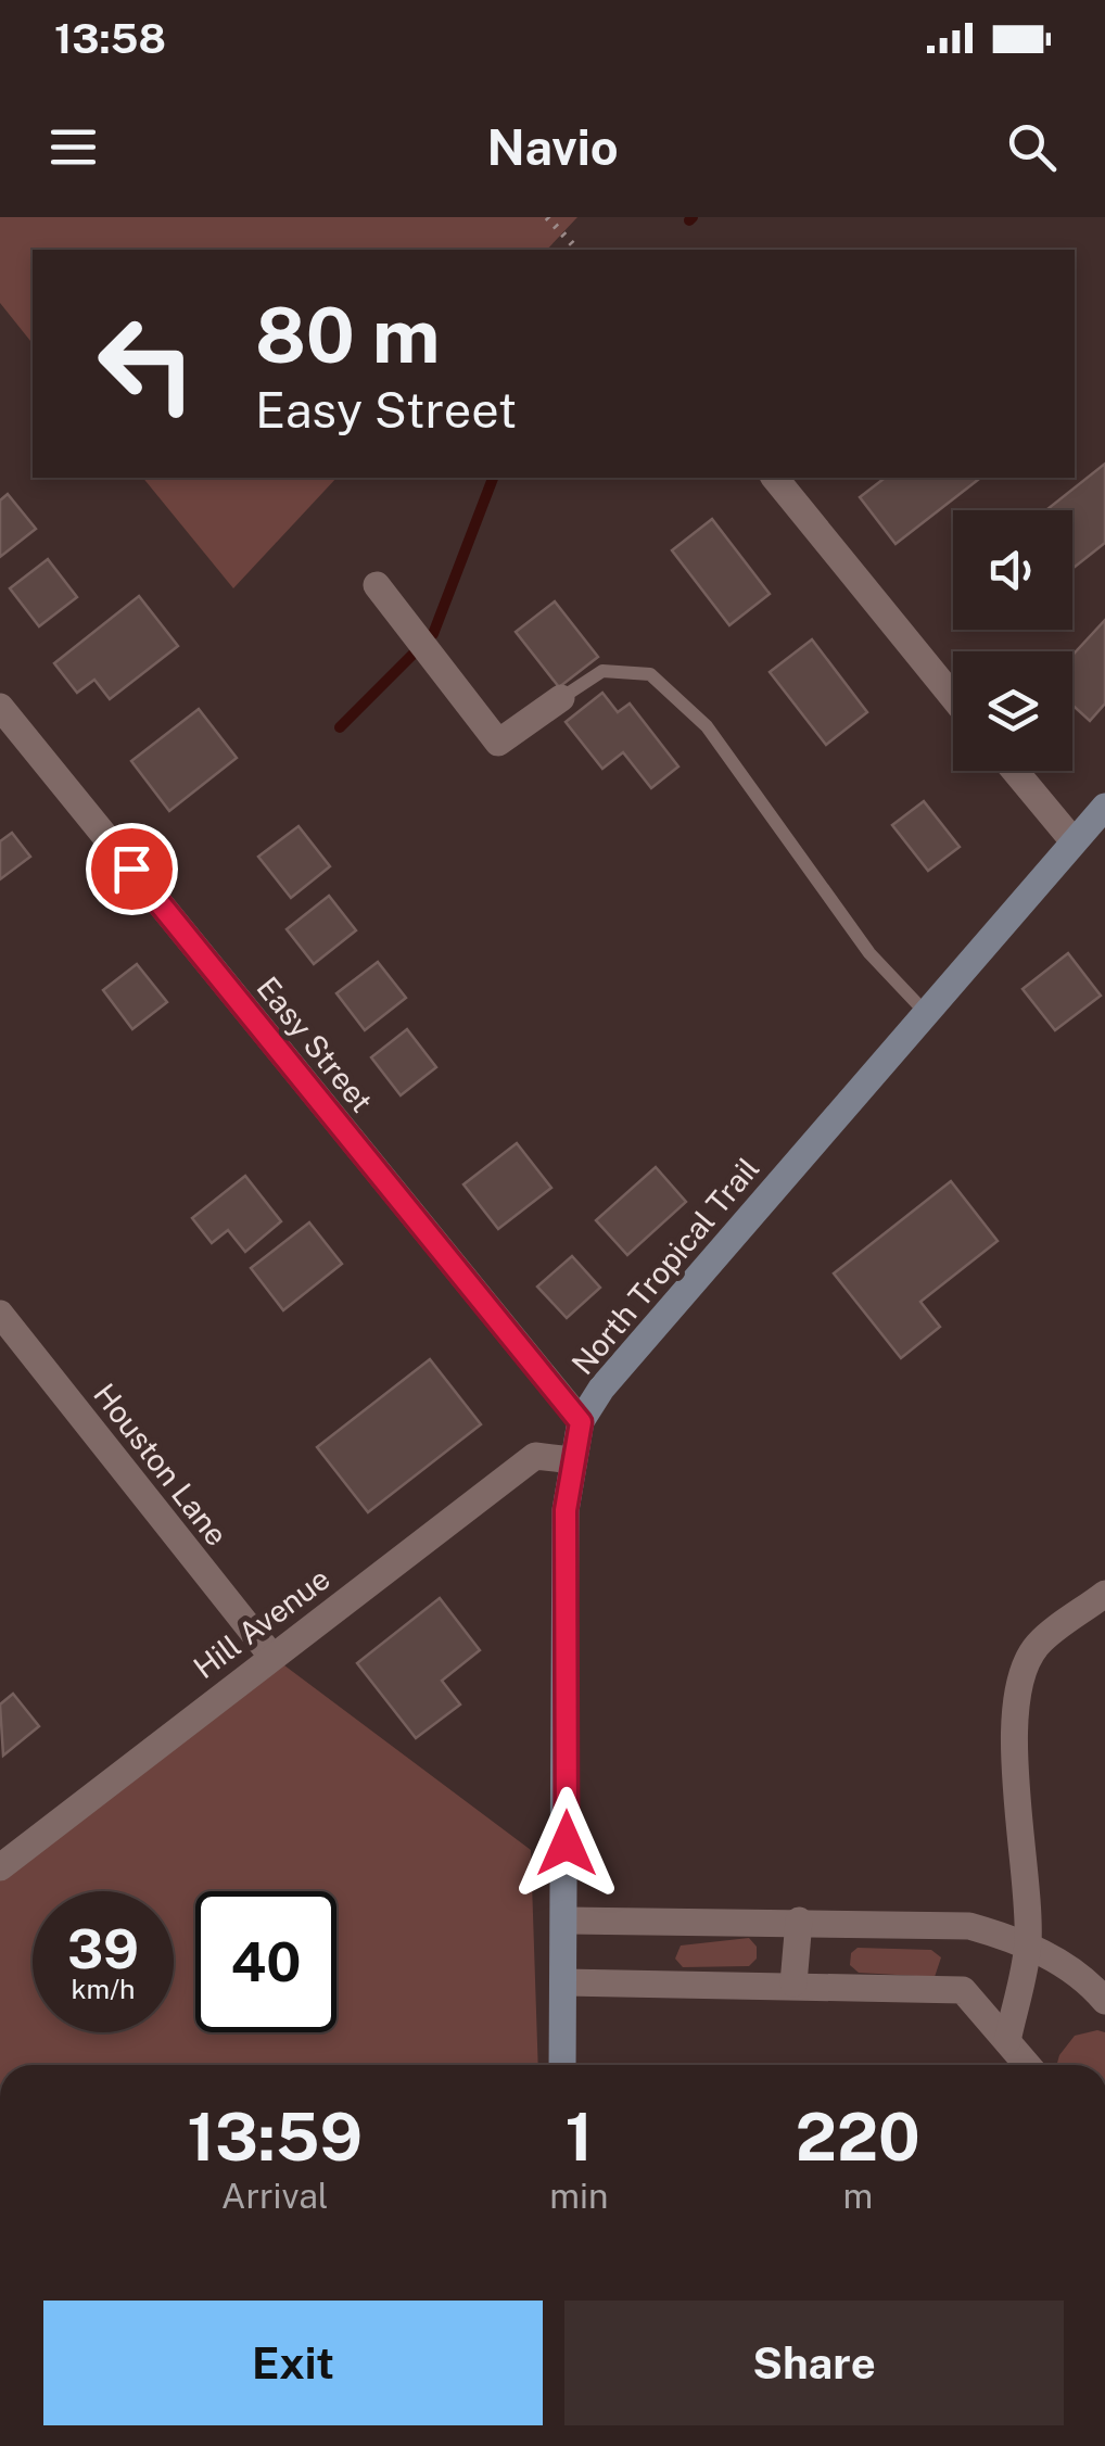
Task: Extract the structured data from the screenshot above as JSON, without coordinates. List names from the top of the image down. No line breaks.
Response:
{"streets":{"street":["Easy Street","North Tropical Trail","Houston Lane","Hill Avenue"]},"crossings":[["Easy Street","North Tropical Trail"],["North Tropical Trail","Hill Avenue"],["Houston Lane","Hill Avenue"]],"page":{"status":"13:58","header":"Navio","turn":["80 m","Easy Street"],"speed":"39 km/h","limit":"40","eta":["13:59","Arrival","1","min","220","m"],"buttons":["Exit","Share"]}}
